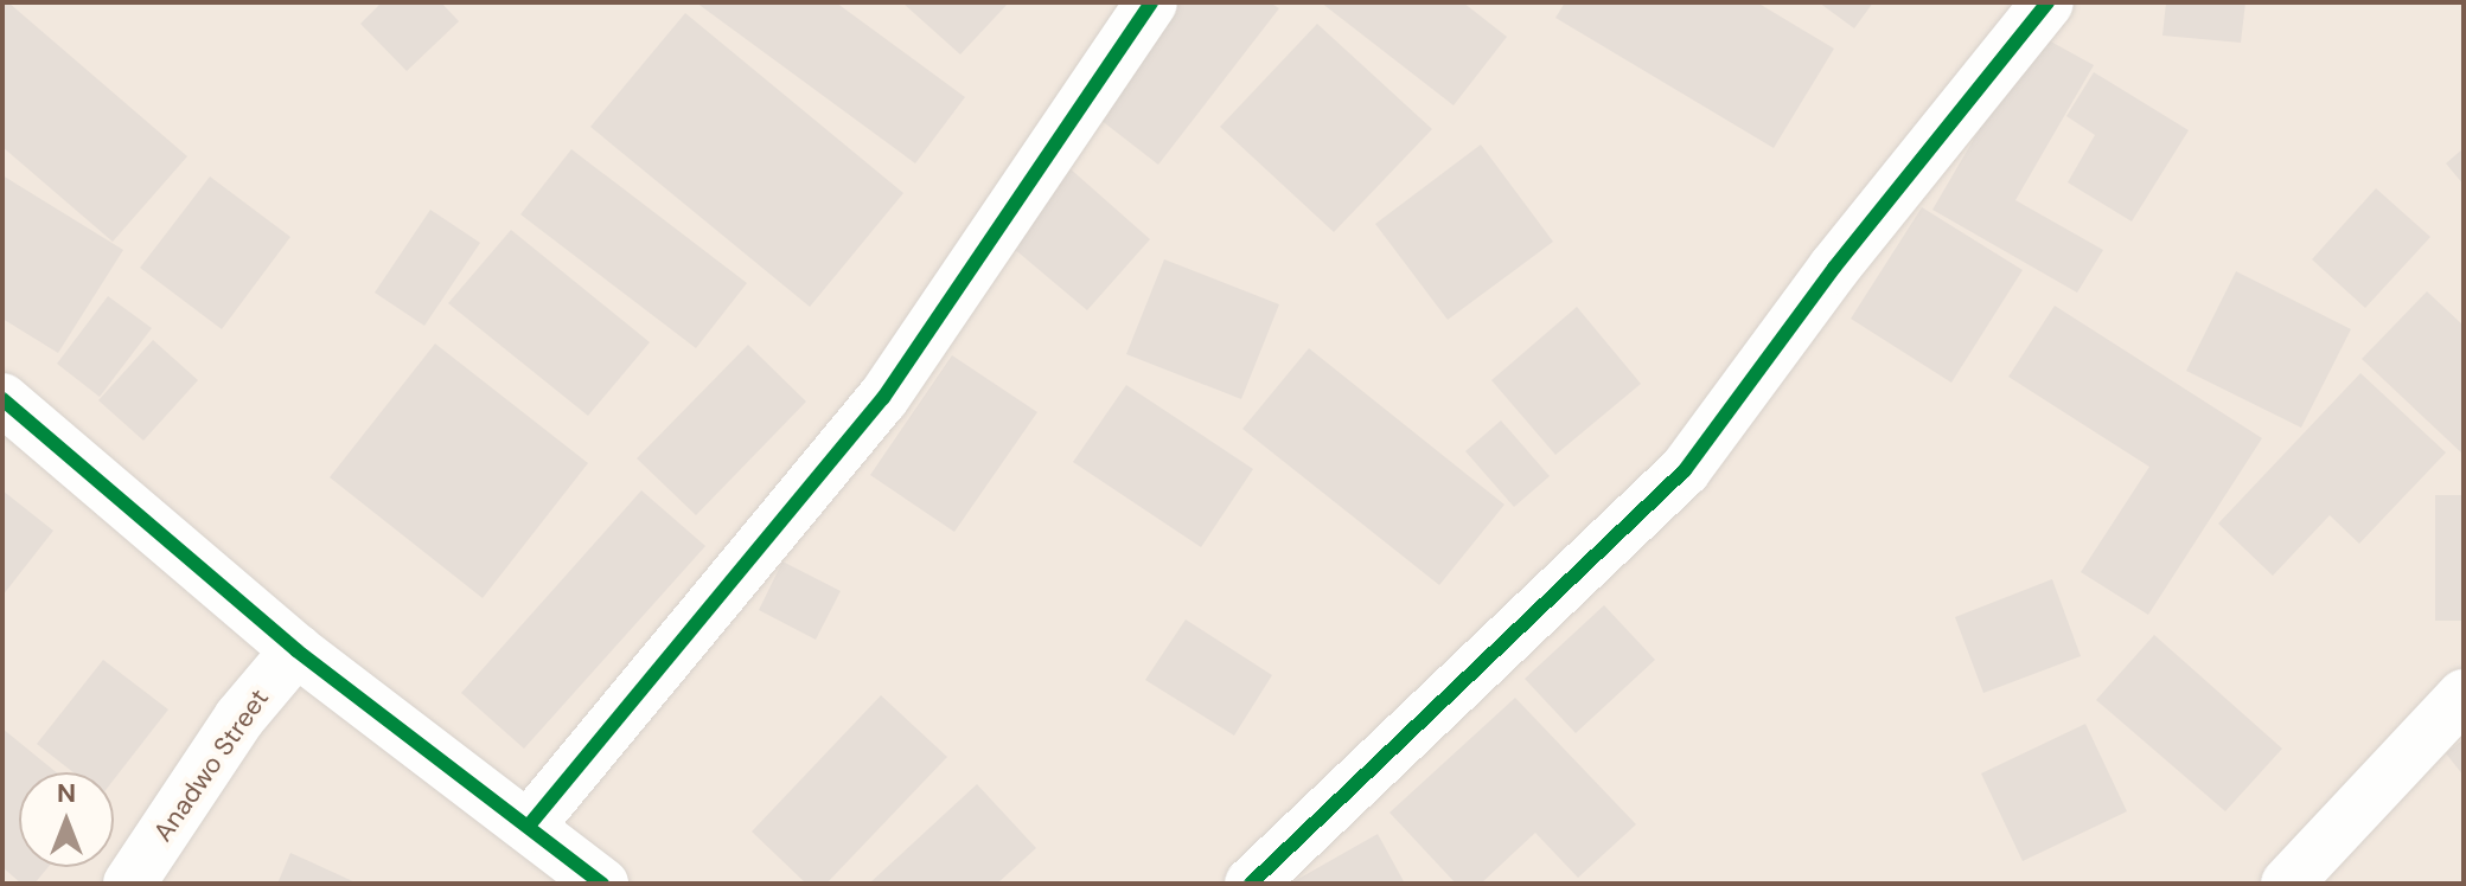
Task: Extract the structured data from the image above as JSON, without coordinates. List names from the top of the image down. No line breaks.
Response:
{"streets":{"street":["Anadwo Street"]},"north":"top"}
